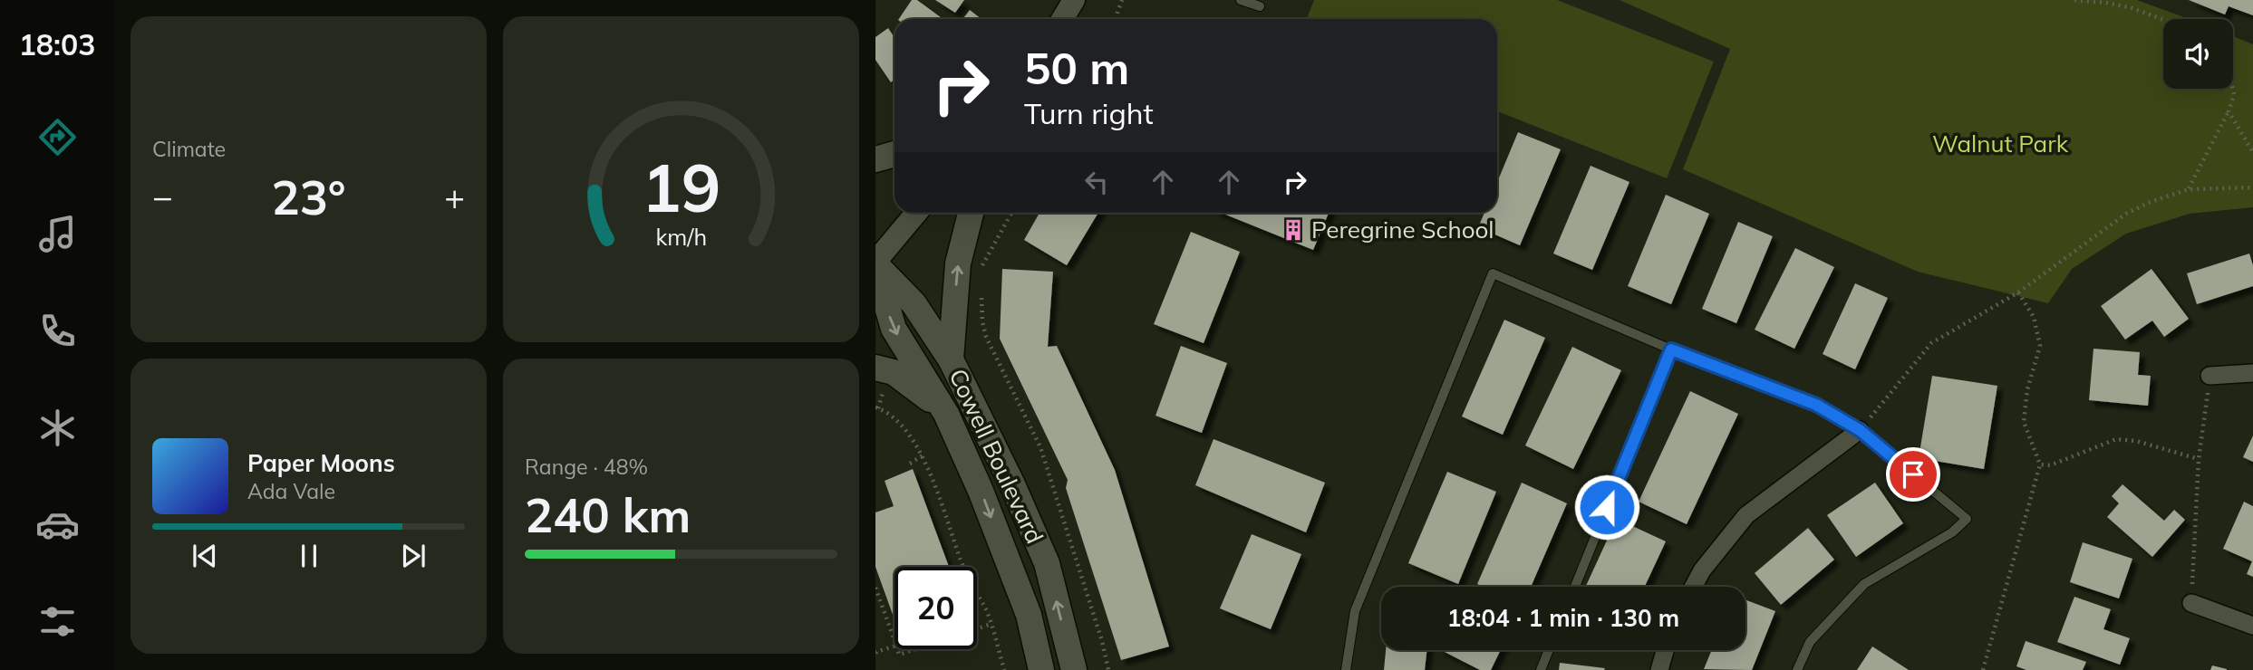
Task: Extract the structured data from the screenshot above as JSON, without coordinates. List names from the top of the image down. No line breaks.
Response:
{"streets":{"main road":["Cowell Boulevard"]},"parks":["Walnut Park"],"places":{"building":["Peregrine School"]},"page":{"tabs":"18:03","tile":["Climate",["Range · 48%","240 km"]],"turn":["50 m","Turn right"],"heat":["−","23°","+"],"song":["Paper Moons","Ada Vale"],"limit":"20","trip":"18:04 · 1 min · 130 m","gauge":["19","km/h"]}}
